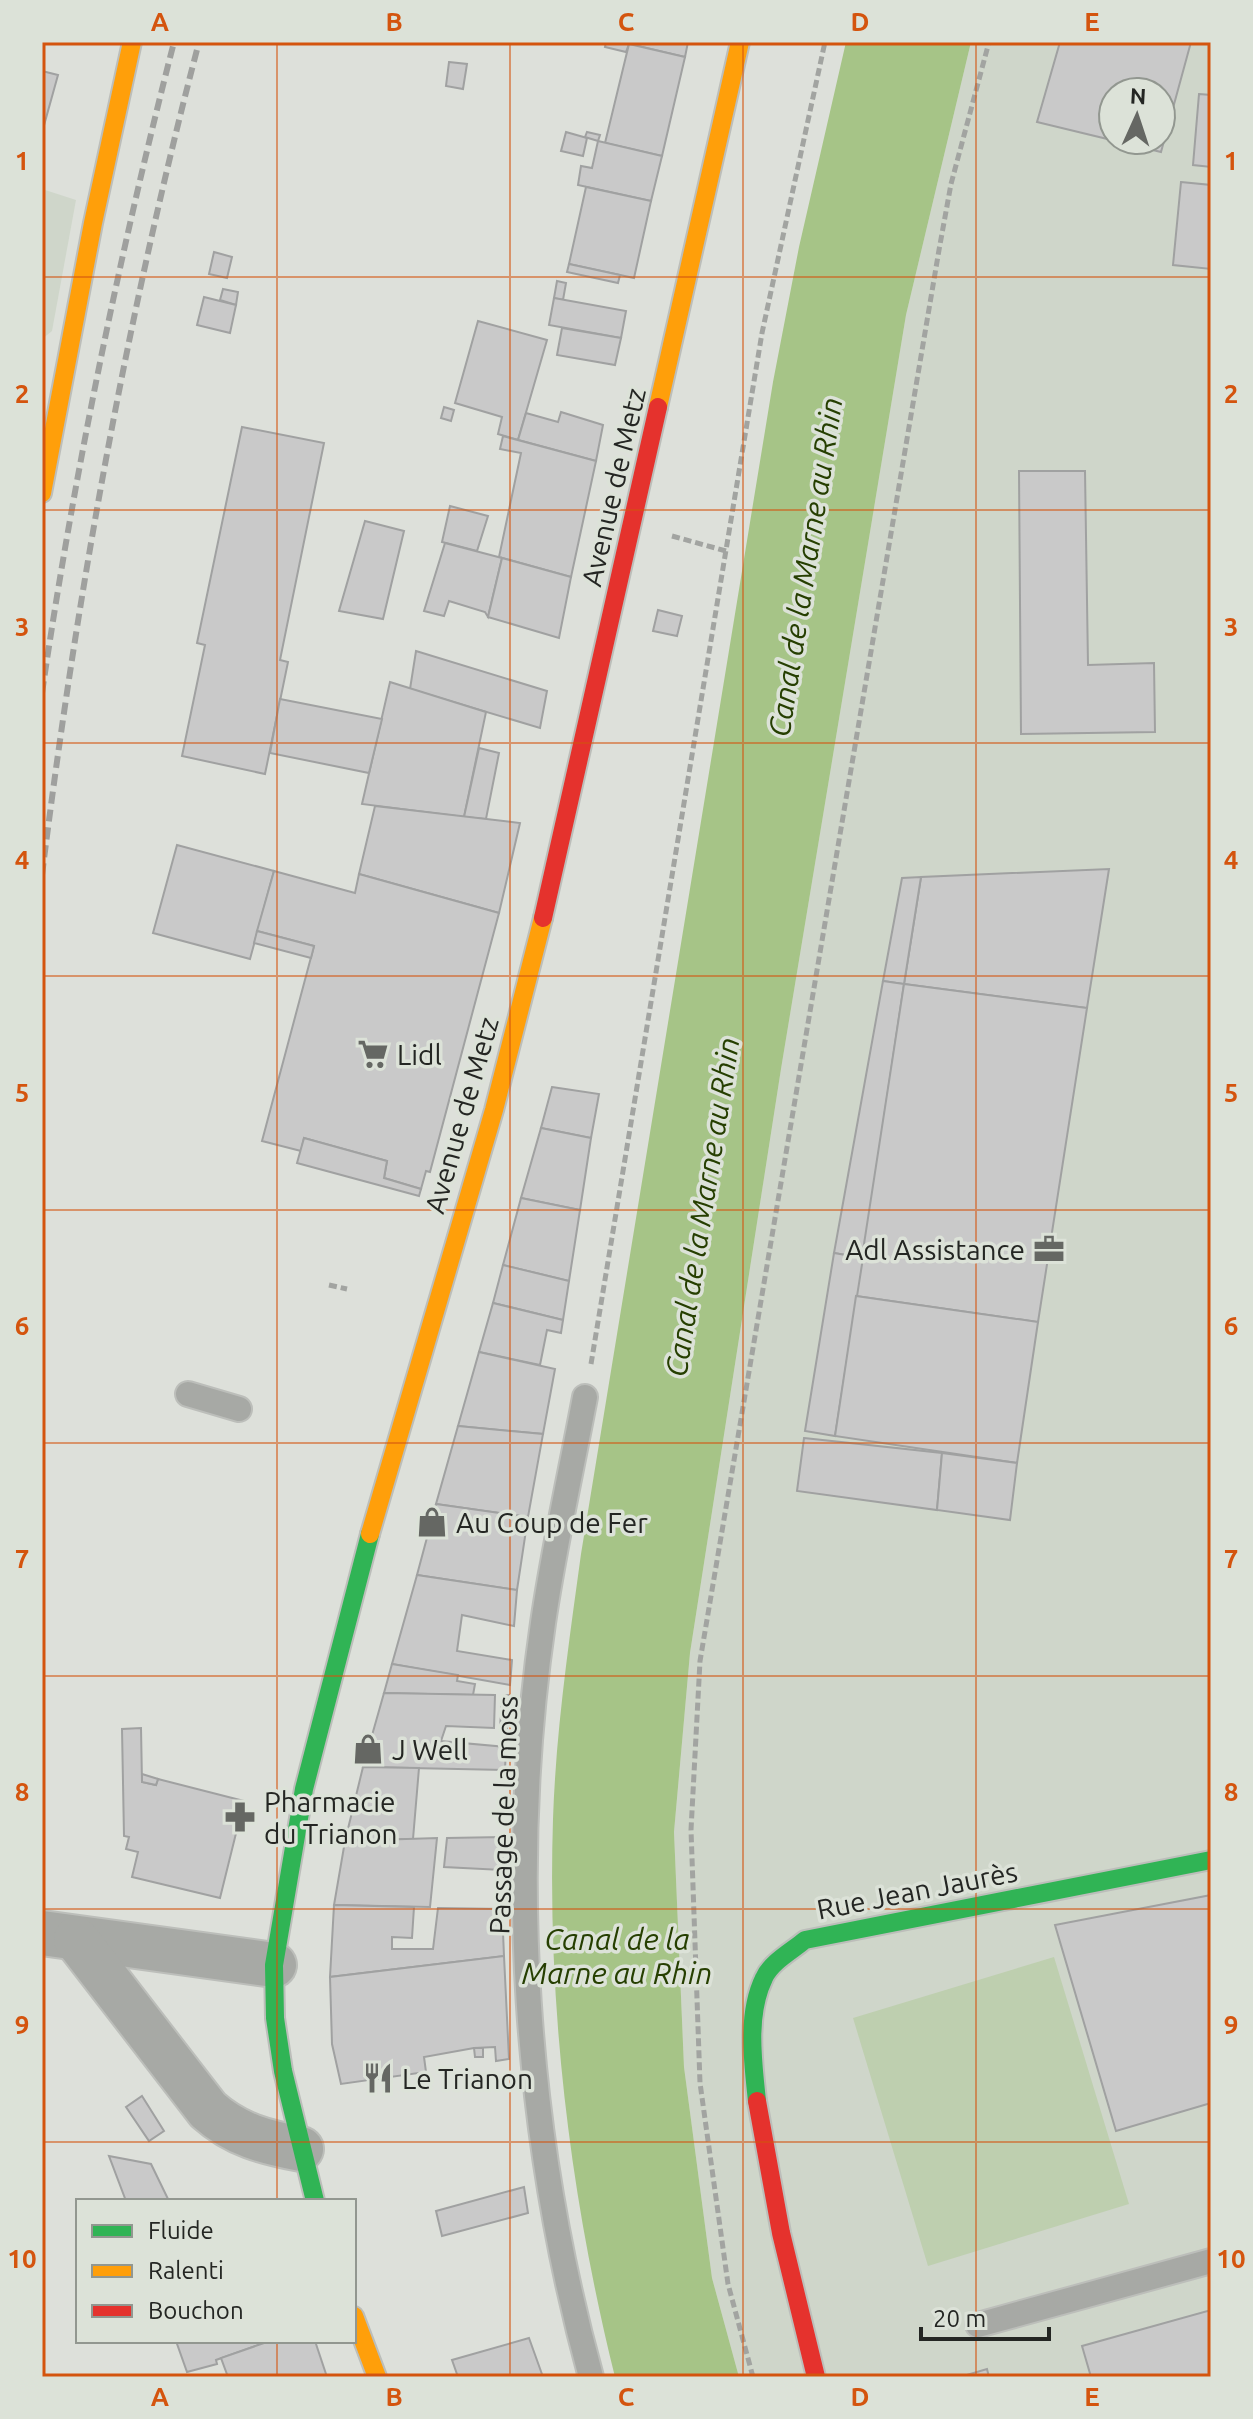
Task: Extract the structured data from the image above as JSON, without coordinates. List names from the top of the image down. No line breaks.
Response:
{"streets":{"main road":["Avenue de Metz","Rue Jean Jaurès"],"lane":["Passage de la moss"]},"water":["Canal de la Marne au Rhin"],"places":{"supermarket":["Lidl"],"office":["Adl Assistance"],"shop":["Au Coup de Fer","J Well"],"pharmacy":["Pharmacie du Trianon"],"restaurant":["Le Trianon"]},"legend":["Fluide","Ralenti","Bouchon"],"scale_bar":"20 m","north":"top","grid":{"columns":["A","B","C","D","E"],"rows":["1","2","3","4","5","6","7","8","9","10"]}}
